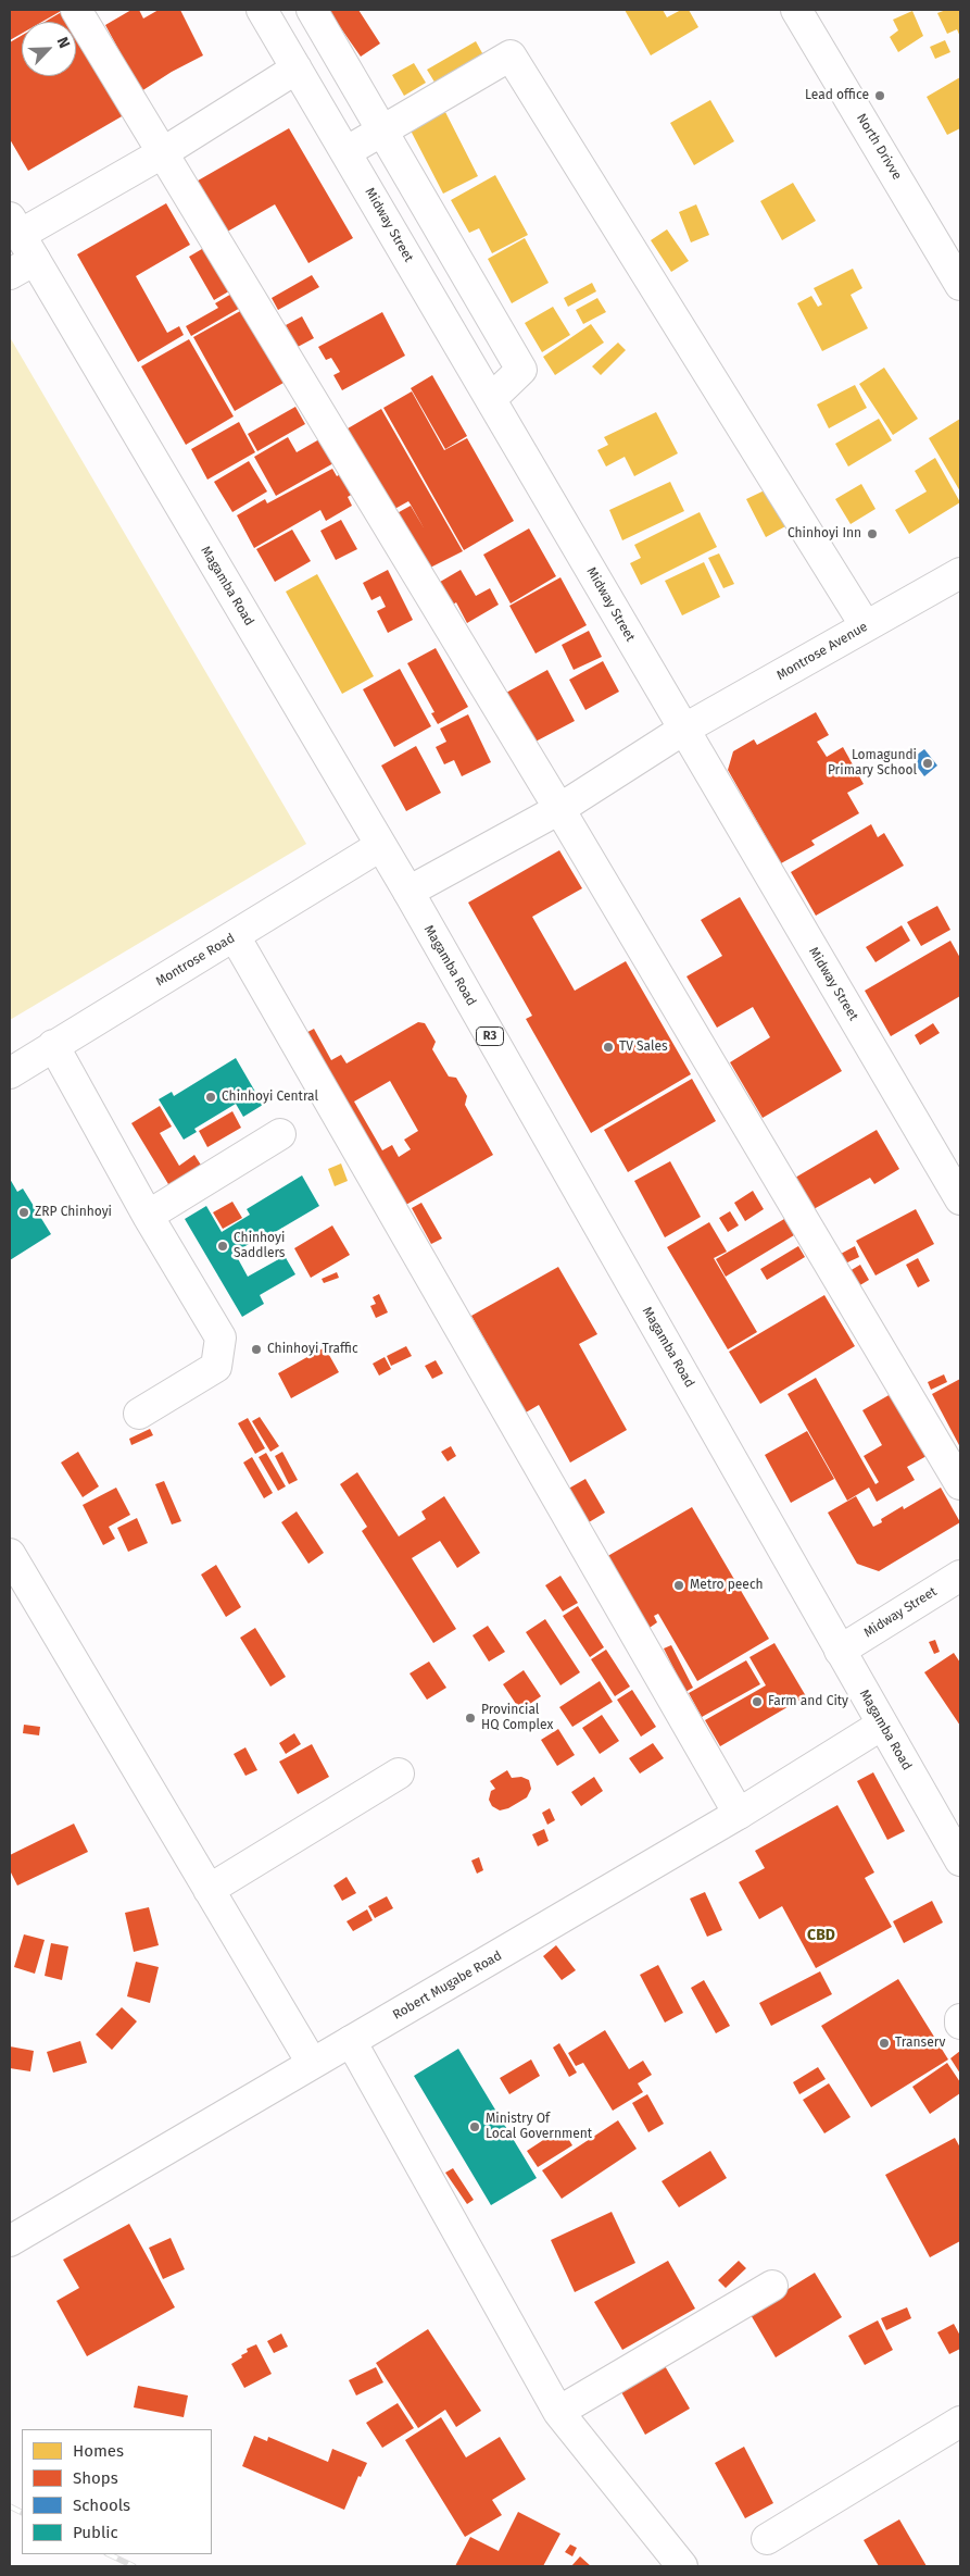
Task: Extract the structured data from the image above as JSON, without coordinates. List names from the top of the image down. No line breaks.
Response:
{"streets":{"main road":["North Drivve","Midway Street","Magamba Road","Montrose Avenue","Montrose Road","R3","Robert Mugabe Road"]},"crossings":[["Midway Street","Magamba Road"],["Midway Street","Montrose Avenue"],["Magamba Road","Montrose Avenue"],["Magamba Road","Montrose Road"],["Magamba Road","Robert Mugabe Road"]],"districts":["CBD"],"places":["Lead office","Chinhoyi Inn","Lomagundi Primary School","TV Sales","Chinhoyi Central","ZRP Chinhoyi","Chinhoyi Saddlers","Chinhoyi Traffic","Metro peech","Farm and City","Provincial HQ Complex","Transerv","Ministry Of Local Government"],"legend":["Homes","Shops","Schools","Public"],"north":"top right"}
